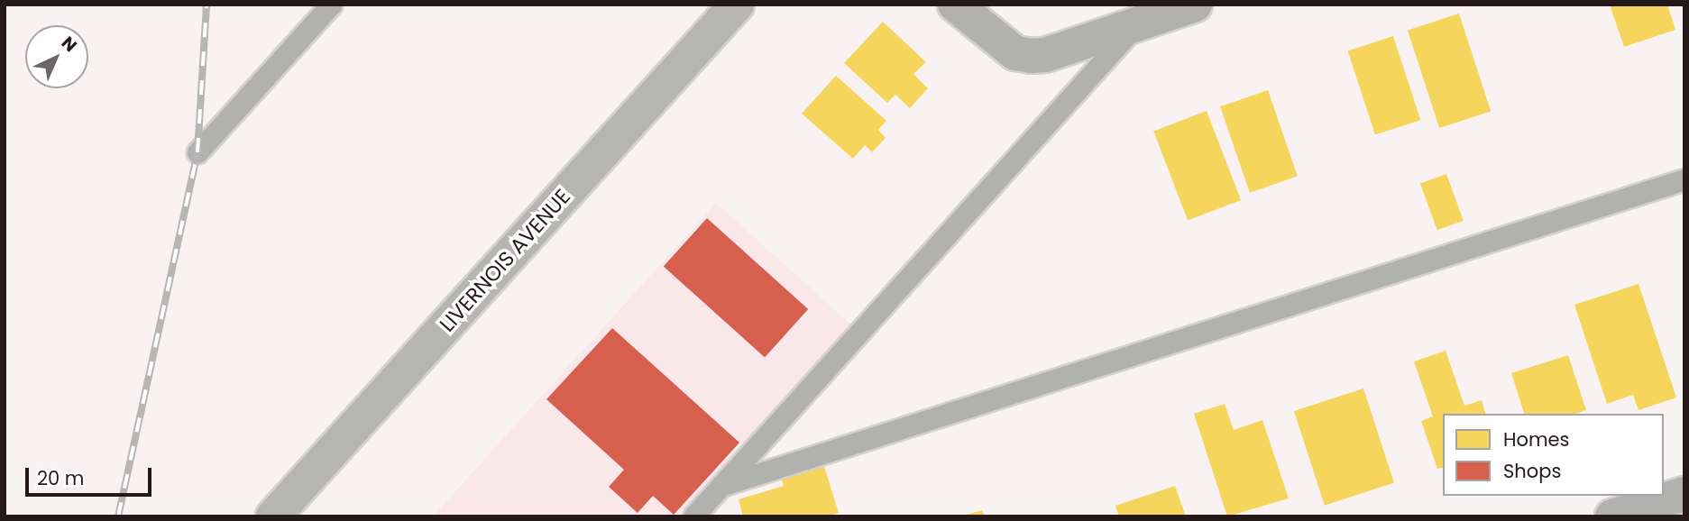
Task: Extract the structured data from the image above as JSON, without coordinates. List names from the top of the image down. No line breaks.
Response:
{"streets":{"main road":["LIVERNOIS AVENUE"]},"legend":["Homes","Shops"],"scale_bar":"20 m","north":"top right"}
